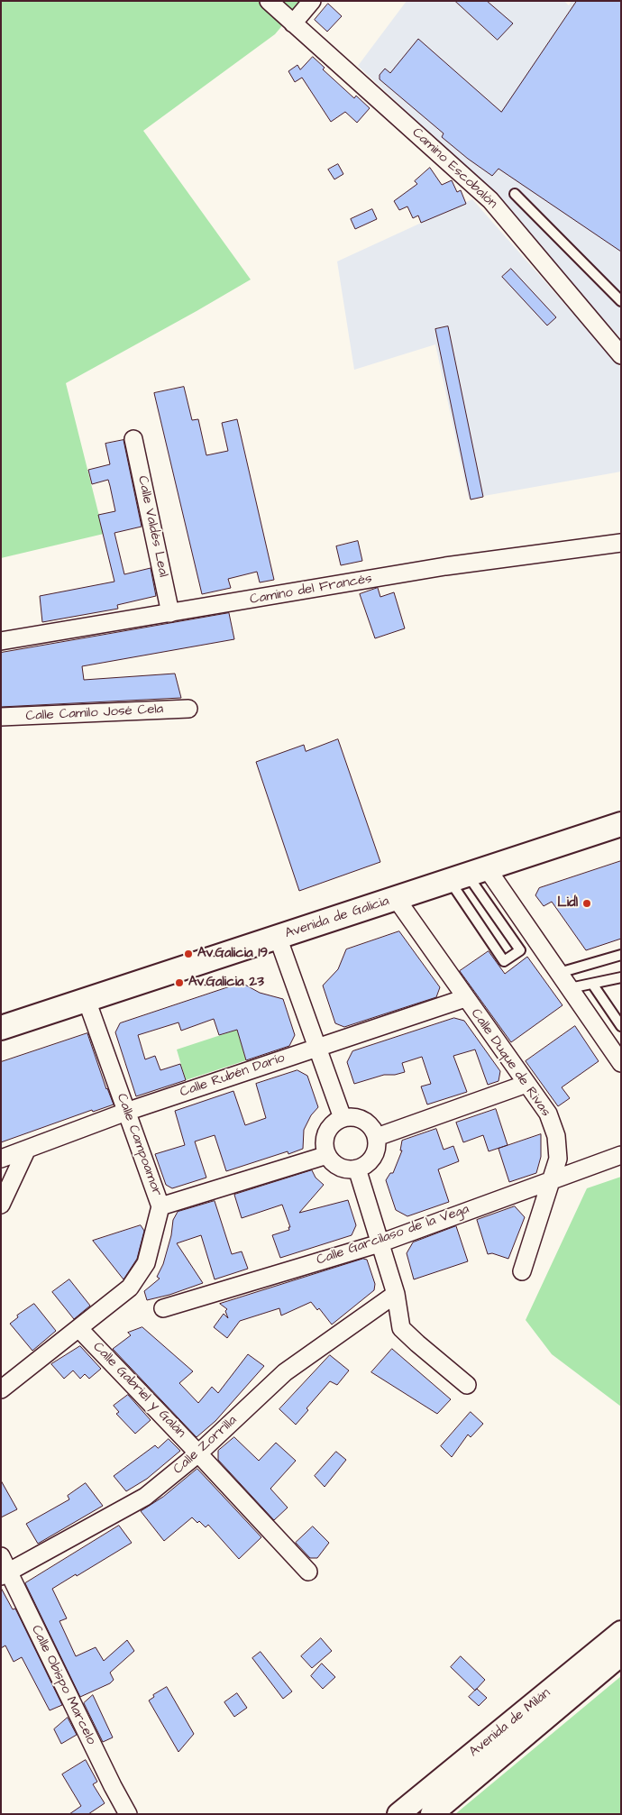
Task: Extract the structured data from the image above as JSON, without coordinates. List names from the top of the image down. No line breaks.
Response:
{"streets":{"main road":["Avenida de Galicia"],"street":["Camino Escobalón","Calle Valdés Leal","Camino del Francés","Calle Camilo José Cela","Calle Duque de Rivas","Calle Rubén Darío","Calle Campoamor","Calle Garcilaso de la Vega","Calle Gabriel y Galán","Calle Zorrilla","Calle Obispo Marcelo","Avenida de Milán"]},"crossings":[["Calle Valdés Leal","Camino del Francés"],["Avenida de Galicia","Calle Duque de Rivas"],["Avenida de Galicia","Calle Campoamor"],["Calle Duque de Rivas","Calle Rubén Darío"],["Calle Duque de Rivas","Calle Garcilaso de la Vega"],["Calle Rubén Darío","Calle Campoamor"],["Calle Campoamor","Calle Gabriel y Galán"],["Calle Gabriel y Galán","Calle Zorrilla"],["Calle Zorrilla","Calle Obispo Marcelo"]],"places":["Lidl","Av.Galicia 19","Av.Galicia 23"]}
